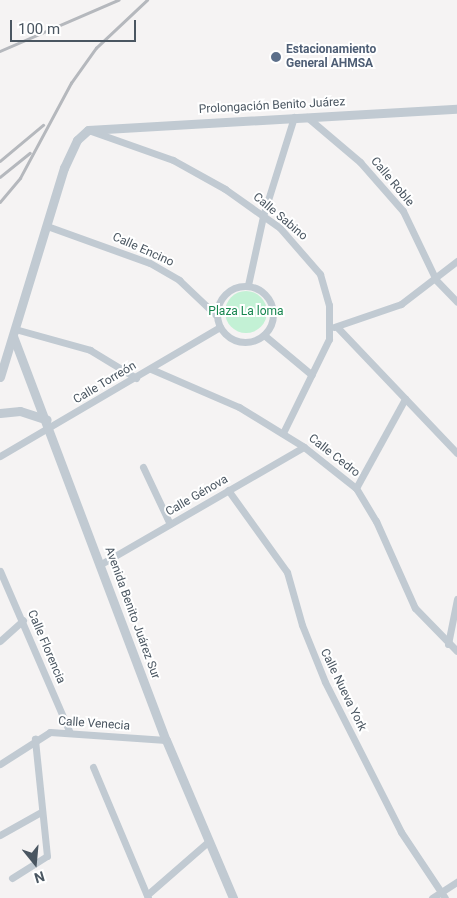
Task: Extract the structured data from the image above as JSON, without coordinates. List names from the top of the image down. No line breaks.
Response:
{"streets":{"street":["Prolongación Benito Juárez","Calle Roble","Calle Sabino","Calle Encino","Calle Torreón","Calle Cedro","Calle Génova","Avenida Benito Juárez Sur","Calle Florencia","Calle Nueva York","Calle Venecia"]},"crossings":[["Prolongación Benito Juárez","Calle Roble"],["Prolongación Benito Juárez","Calle Sabino"],["Calle Encino","Calle Torreón"],["Calle Torreón","Calle Cedro"],["Calle Torreón","Avenida Benito Juárez Sur"],["Calle Cedro","Calle Génova"],["Calle Génova","Avenida Benito Juárez Sur"],["Calle Génova","Calle Nueva York"],["Avenida Benito Juárez Sur","Calle Venecia"],["Calle Florencia","Calle Venecia"]],"parks":["Plaza La loma"],"places":["Estacionamiento General AHMSA"],"scale_bar":"100 m","north":"bottom"}
